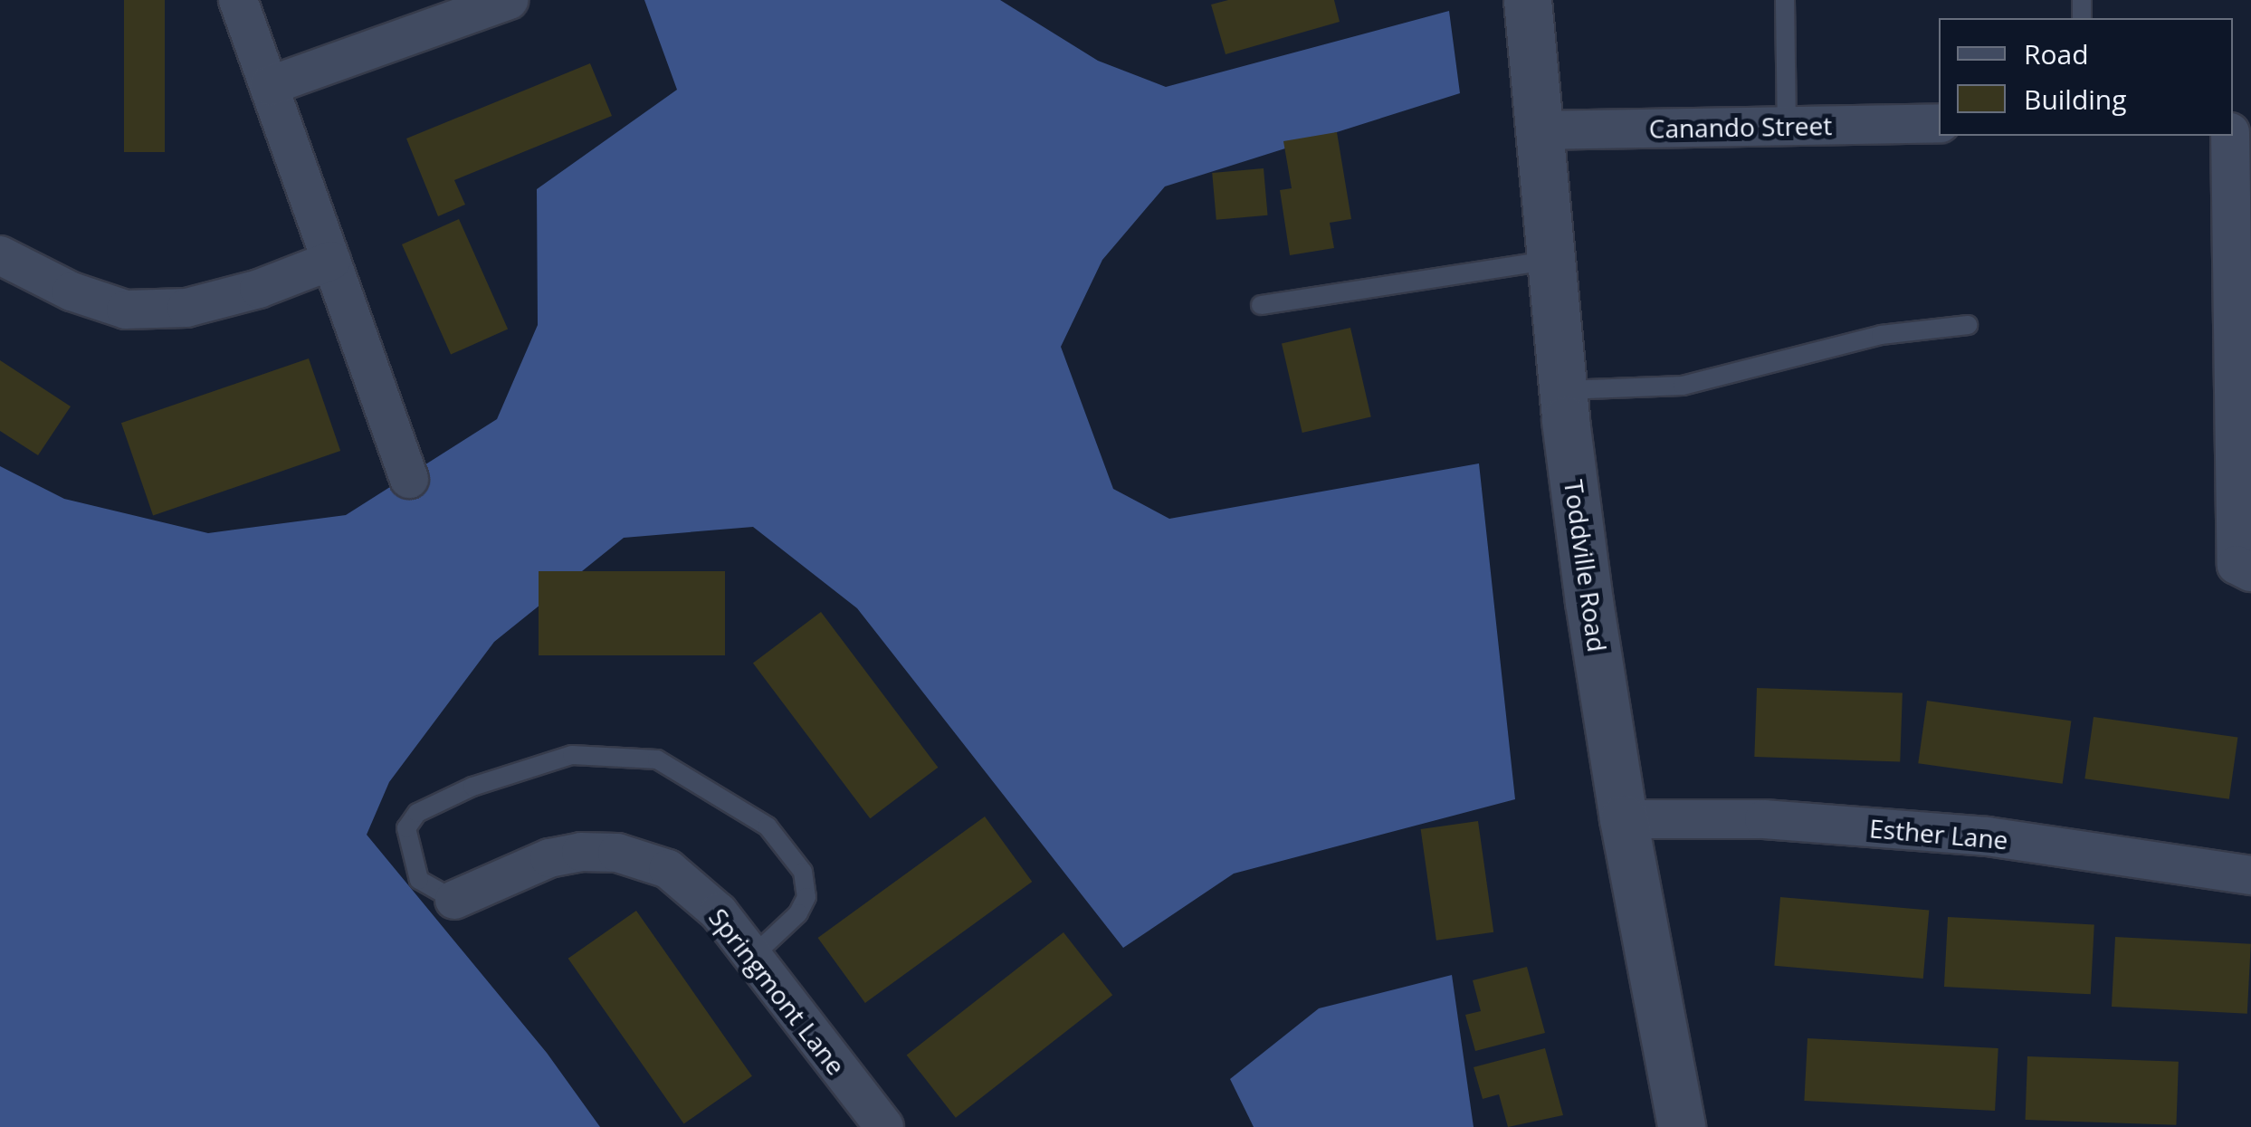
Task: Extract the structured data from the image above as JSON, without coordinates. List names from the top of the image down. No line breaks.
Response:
{"streets":{"street":["Canando Street","Toddville Road","Esther Lane","Springmont Lane"]},"crossings":[["Canando Street","Toddville Road"],["Toddville Road","Esther Lane"]],"legend":["Road","Building"]}
